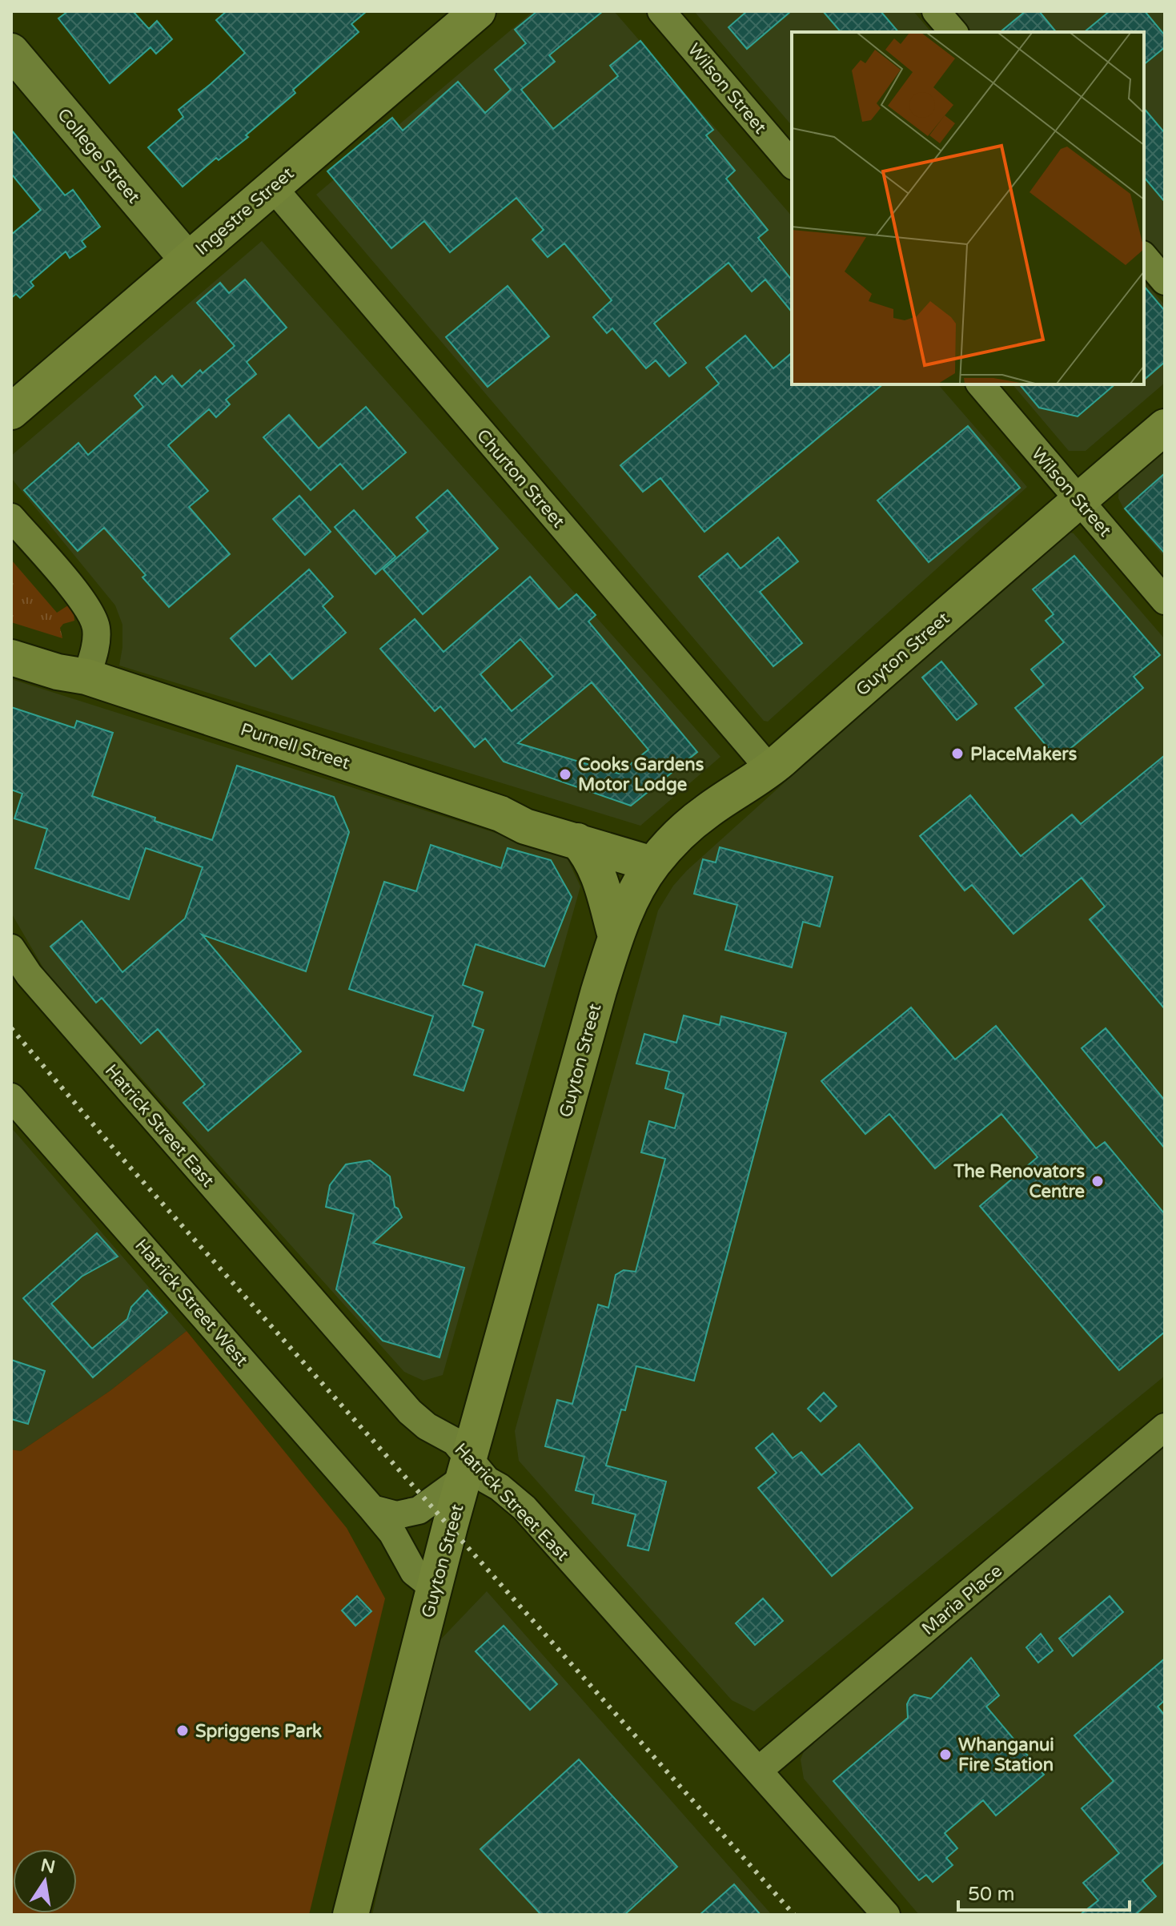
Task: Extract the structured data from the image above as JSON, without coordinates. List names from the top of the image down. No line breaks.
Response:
{"streets":{"main road":["Ingestre Street","Guyton Street","Purnell Street"],"street":["Wilson Street","College Street","Churton Street","Hatrick Street East","Hatrick Street West","Maria Place"]},"crossings":[["Wilson Street","Guyton Street"],["College Street","Ingestre Street"],["Ingestre Street","Churton Street"],["Churton Street","Guyton Street"],["Guyton Street","Purnell Street"],["Guyton Street","Hatrick Street East"],["Guyton Street","Hatrick Street West"],["Hatrick Street East","Maria Place"]],"places":["PlaceMakers","Cooks Gardens Motor Lodge","The Renovators Centre","Spriggens Park","Whanganui Fire Station"],"scale_bar":"50 m","north":"top"}
